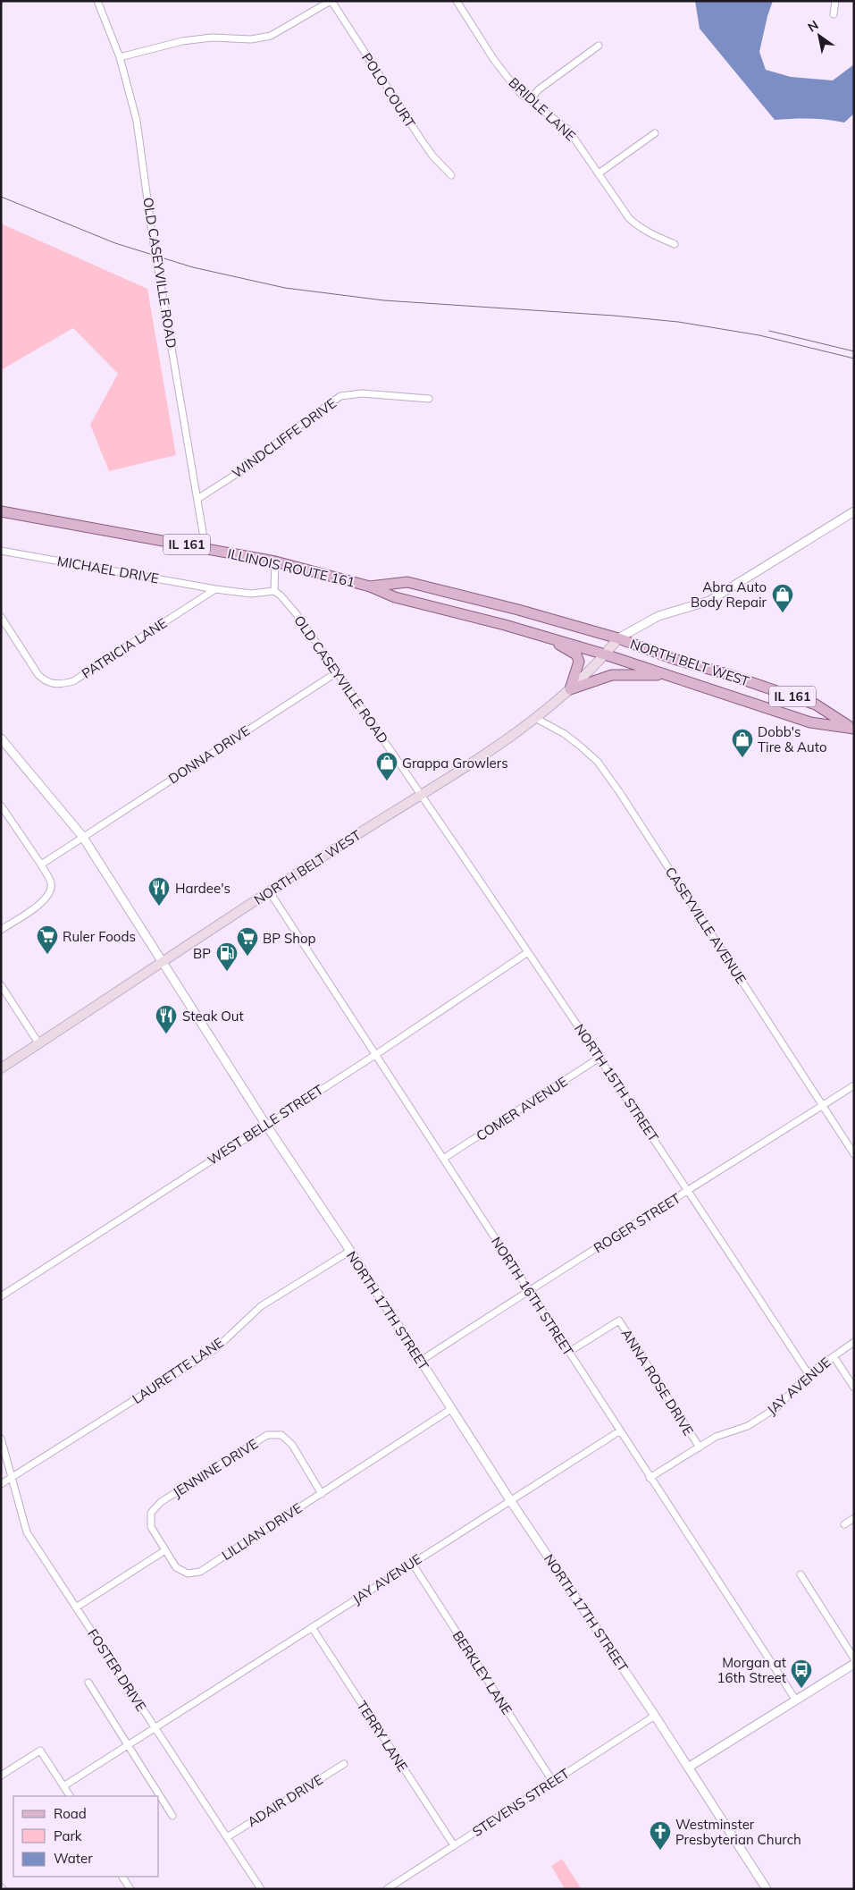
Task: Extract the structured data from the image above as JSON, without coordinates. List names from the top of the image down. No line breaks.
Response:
{"streets":{"main road":["IL 161","ILLINOIS ROUTE 161","NORTH BELT WEST"],"street":["POLO COURT","BRIDLE LANE","OLD CASEYVILLE ROAD","WINDCLIFFE DRIVE","MICHAEL DRIVE","PATRICIA LANE","DONNA DRIVE","CASEYVILLE AVENUE","NORTH 15TH STREET","COMER AVENUE","WEST BELLE STREET","ROGER STREET","NORTH 16TH STREET","NORTH 17TH STREET","LAURETTE LANE","ANNA ROSE DRIVE","JAY AVENUE","JENNINE DRIVE","LILLIAN DRIVE","FOSTER DRIVE","BERKLEY LANE","TERRY LANE","ADAIR DRIVE","STEVENS STREET"]},"crossings":[["OLD CASEYVILLE ROAD","WINDCLIFFE DRIVE"],["OLD CASEYVILLE ROAD","ILLINOIS ROUTE 161"],["OLD CASEYVILLE ROAD","NORTH BELT WEST"],["OLD CASEYVILLE ROAD","DONNA DRIVE"],["OLD CASEYVILLE ROAD","NORTH 15TH STREET"],["ILLINOIS ROUTE 161","NORTH BELT WEST"],["MICHAEL DRIVE","PATRICIA LANE"],["NORTH BELT WEST","CASEYVILLE AVENUE"],["NORTH BELT WEST","NORTH 15TH STREET"],["NORTH BELT WEST","NORTH 16TH STREET"],["NORTH BELT WEST","NORTH 17TH STREET"],["DONNA DRIVE","NORTH 17TH STREET"],["CASEYVILLE AVENUE","ROGER STREET"],["NORTH 15TH STREET","COMER AVENUE"],["NORTH 15TH STREET","WEST BELLE STREET"],["NORTH 15TH STREET","ROGER STREET"],["NORTH 15TH STREET","JAY AVENUE"],["COMER AVENUE","NORTH 16TH STREET"],["WEST BELLE STREET","NORTH 16TH STREET"],["WEST BELLE STREET","NORTH 17TH STREET"],["ROGER STREET","NORTH 16TH STREET"],["ROGER STREET","NORTH 17TH STREET"],["NORTH 16TH STREET","ANNA ROSE DRIVE"],["NORTH 16TH STREET","JAY AVENUE"],["NORTH 17TH STREET","LAURETTE LANE"],["NORTH 17TH STREET","JAY AVENUE"],["NORTH 17TH STREET","LILLIAN DRIVE"],["NORTH 17TH STREET","STEVENS STREET"],["LAURETTE LANE","FOSTER DRIVE"],["ANNA ROSE DRIVE","JAY AVENUE"],["JAY AVENUE","FOSTER DRIVE"],["JAY AVENUE","BERKLEY LANE"],["JAY AVENUE","TERRY LANE"],["JENNINE DRIVE","LILLIAN DRIVE"],["FOSTER DRIVE","ADAIR DRIVE"],["BERKLEY LANE","STEVENS STREET"],["TERRY LANE","STEVENS STREET"]],"places":{"shop":["Abra Auto Body Repair","Dobb's Tire & Auto","Grappa Growlers"],"restaurant":["Hardee's","Steak Out"],"supermarket":["Ruler Foods","BP Shop"],"fuel station":["BP"],"bus stop":["Morgan at 16th Street"],"church":["Westminster Presbyterian Church"]},"legend":["Road","Park","Water"],"north":"top left"}
